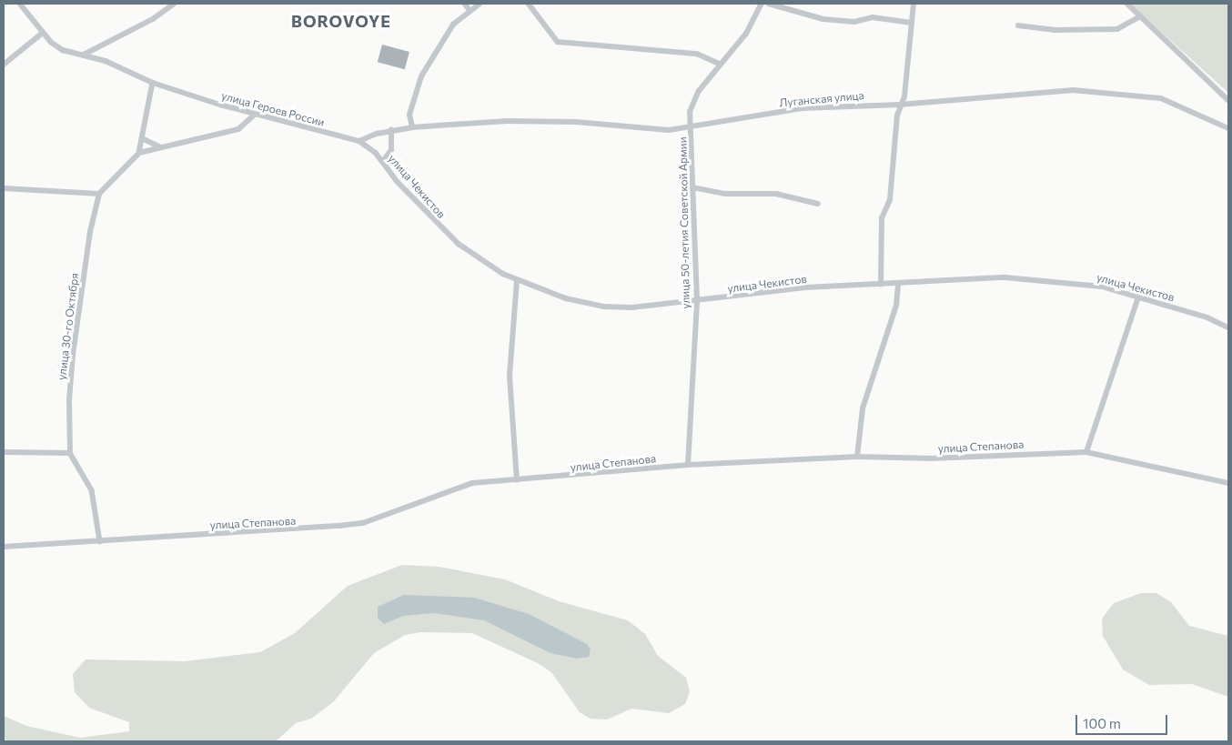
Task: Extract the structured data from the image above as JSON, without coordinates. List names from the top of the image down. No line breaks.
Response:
{"streets":{"street":["Луганская улица","улица Героев России","улица Чекистов","улица 50-летия Советской Армии","улица 30-го Октября","улица Степанова"]},"crossings":[["Луганская улица","улица 50-летия Советской Армии"],["улица Героев России","улица Чекистов"],["улица Чекистов","улица 50-летия Советской Армии"],["улица 50-летия Советской Армии","улица Степанова"]],"districts":["BOROVOYE"],"scale_bar":"100 m"}
